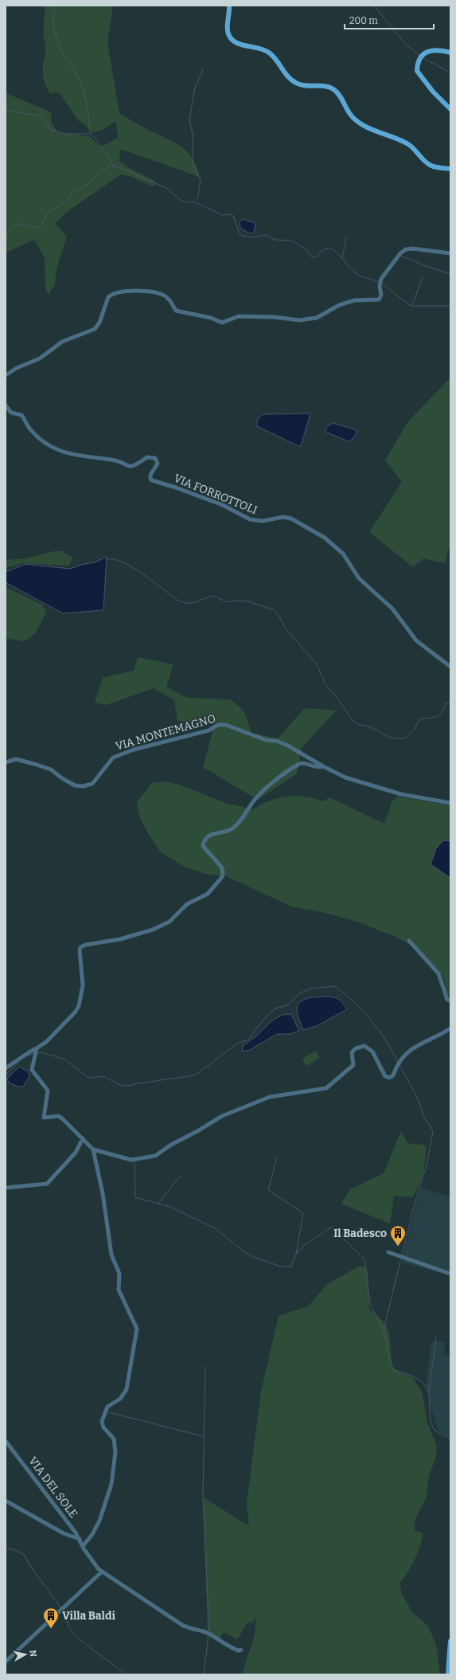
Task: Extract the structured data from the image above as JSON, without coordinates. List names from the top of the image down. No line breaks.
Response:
{"streets":{"street":["VIA FORROTTOLI","VIA MONTEMAGNO","VIA DEL SOLE"]},"places":{"building":["Il Badesco","Villa Baldi"]},"scale_bar":"200 m","north":"right"}
